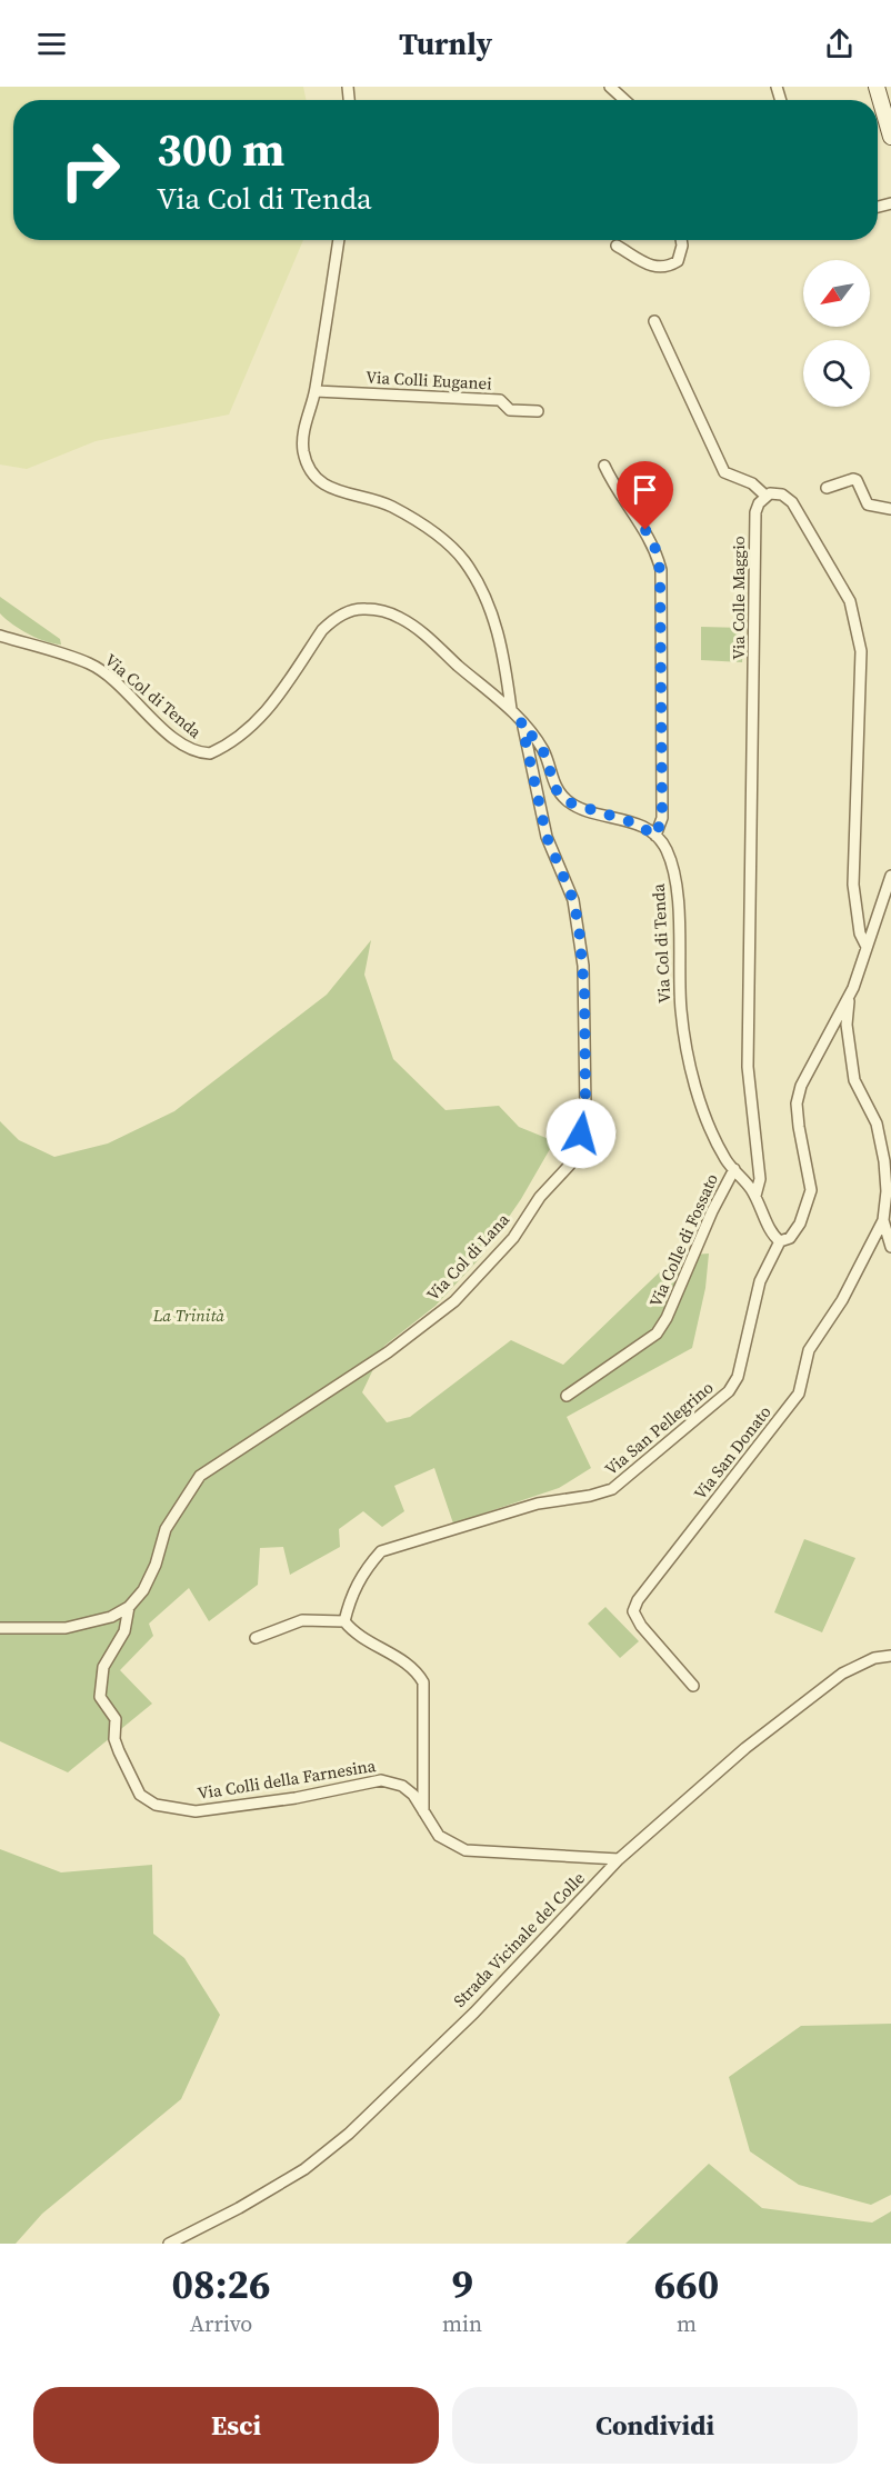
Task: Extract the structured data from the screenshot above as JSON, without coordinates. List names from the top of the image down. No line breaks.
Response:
{"streets":{"street":["Via Colli Euganei","Via Colle Maggio","Via Col di Tenda","Via Colle di Fossato","Via Col di Lana","Via San Pellegrino","Via San Donato","Via Colli della Farnesina","Strada Vicinale del Colle"]},"crossings":[["Via Colle Maggio","Via Col di Tenda"],["Via Col di Tenda","Via Colle di Fossato"],["Via Col di Tenda","Via Col di Lana"],["Via Col di Tenda","Via San Pellegrino"],["Via Col di Lana","Via Colli della Farnesina"],["Via Colli della Farnesina","Strada Vicinale del Colle"]],"parks":["La Trinità"],"north":"bottom left","page":{"header":"Turnly","turn":["300 m","Via Col di Tenda"],"eta":["08:26","Arrivo","9","min","660","m"],"buttons":["Esci","Condividi"]}}
